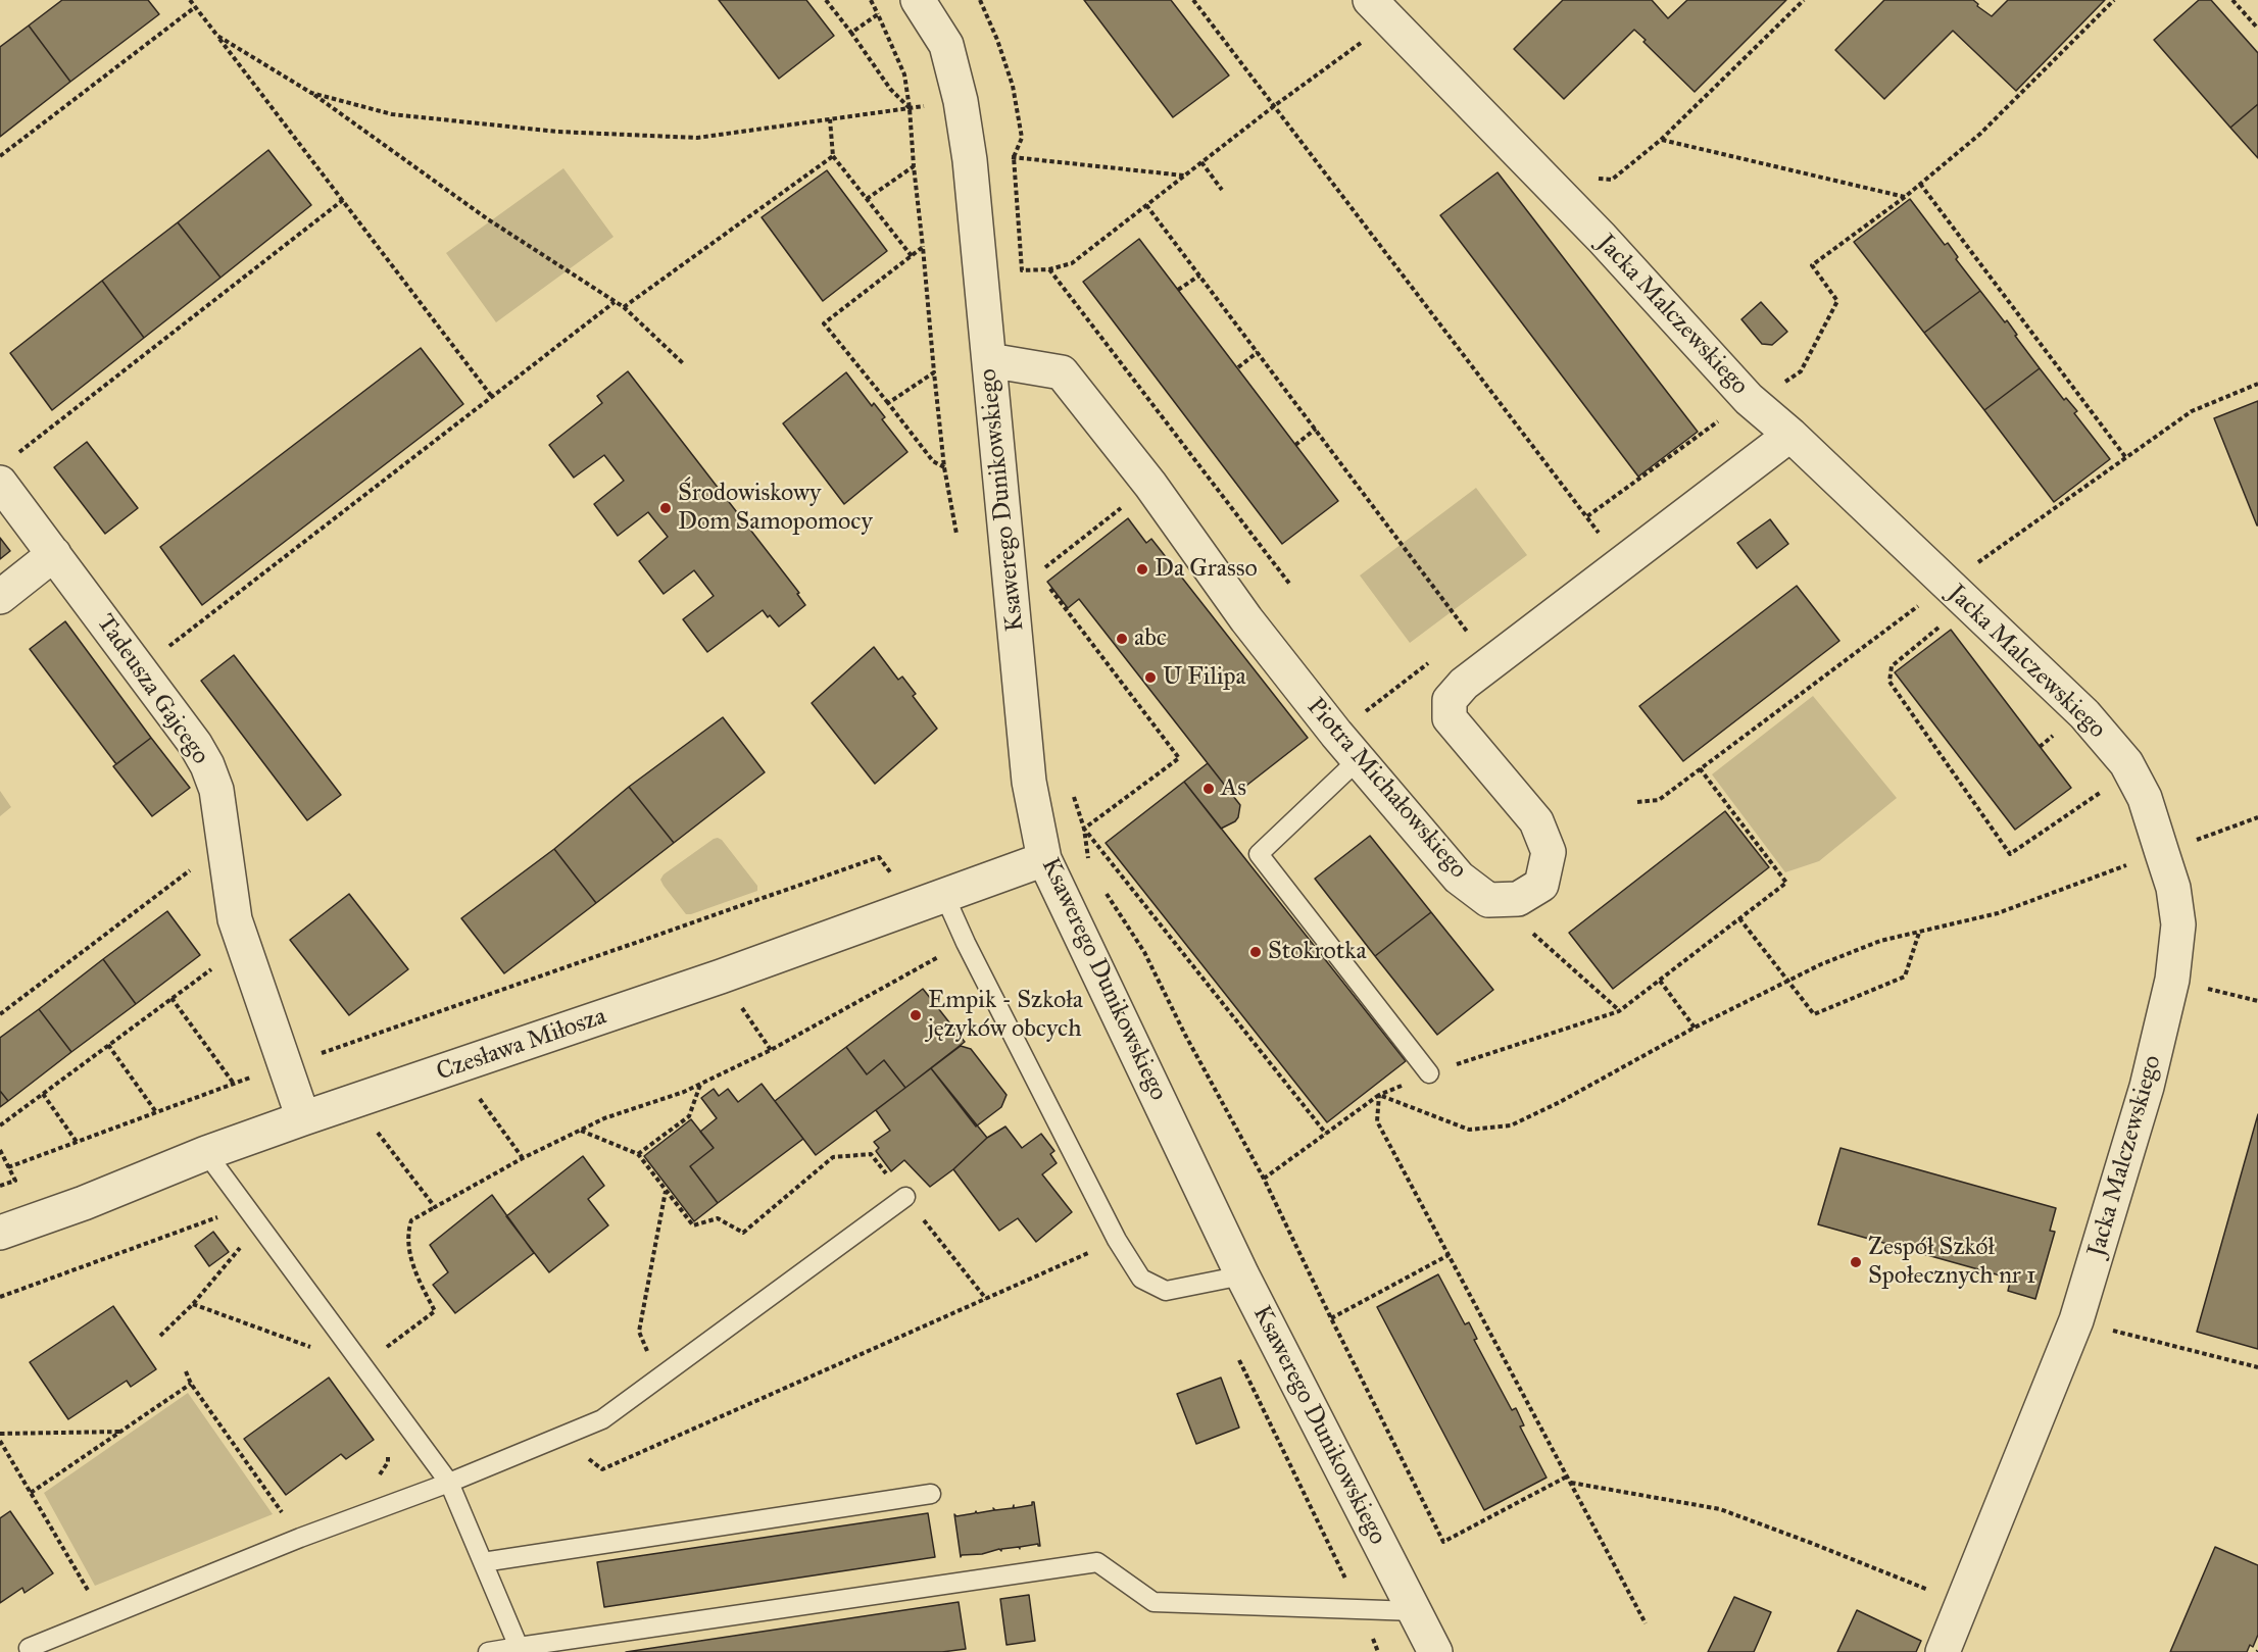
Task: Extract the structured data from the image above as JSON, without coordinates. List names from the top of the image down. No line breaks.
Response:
{"streets":{"street":["Jacka Malczewskiego","Ksawerego Dunikowskiego","Tadeusza Gajcego","Piotra Michałowskiego","Czesława Miłosza"]},"crossings":[["Ksawerego Dunikowskiego","Piotra Michałowskiego"],["Ksawerego Dunikowskiego","Czesława Miłosza"],["Tadeusza Gajcego","Czesława Miłosza"]],"places":["Środowiskowy Dom Samopomocy","Da Grasso","abc","U Filipa","As","Stokrotka","Empik - Szkoła języków obcych","Zespół Szkół Społecznych nr 1"]}
